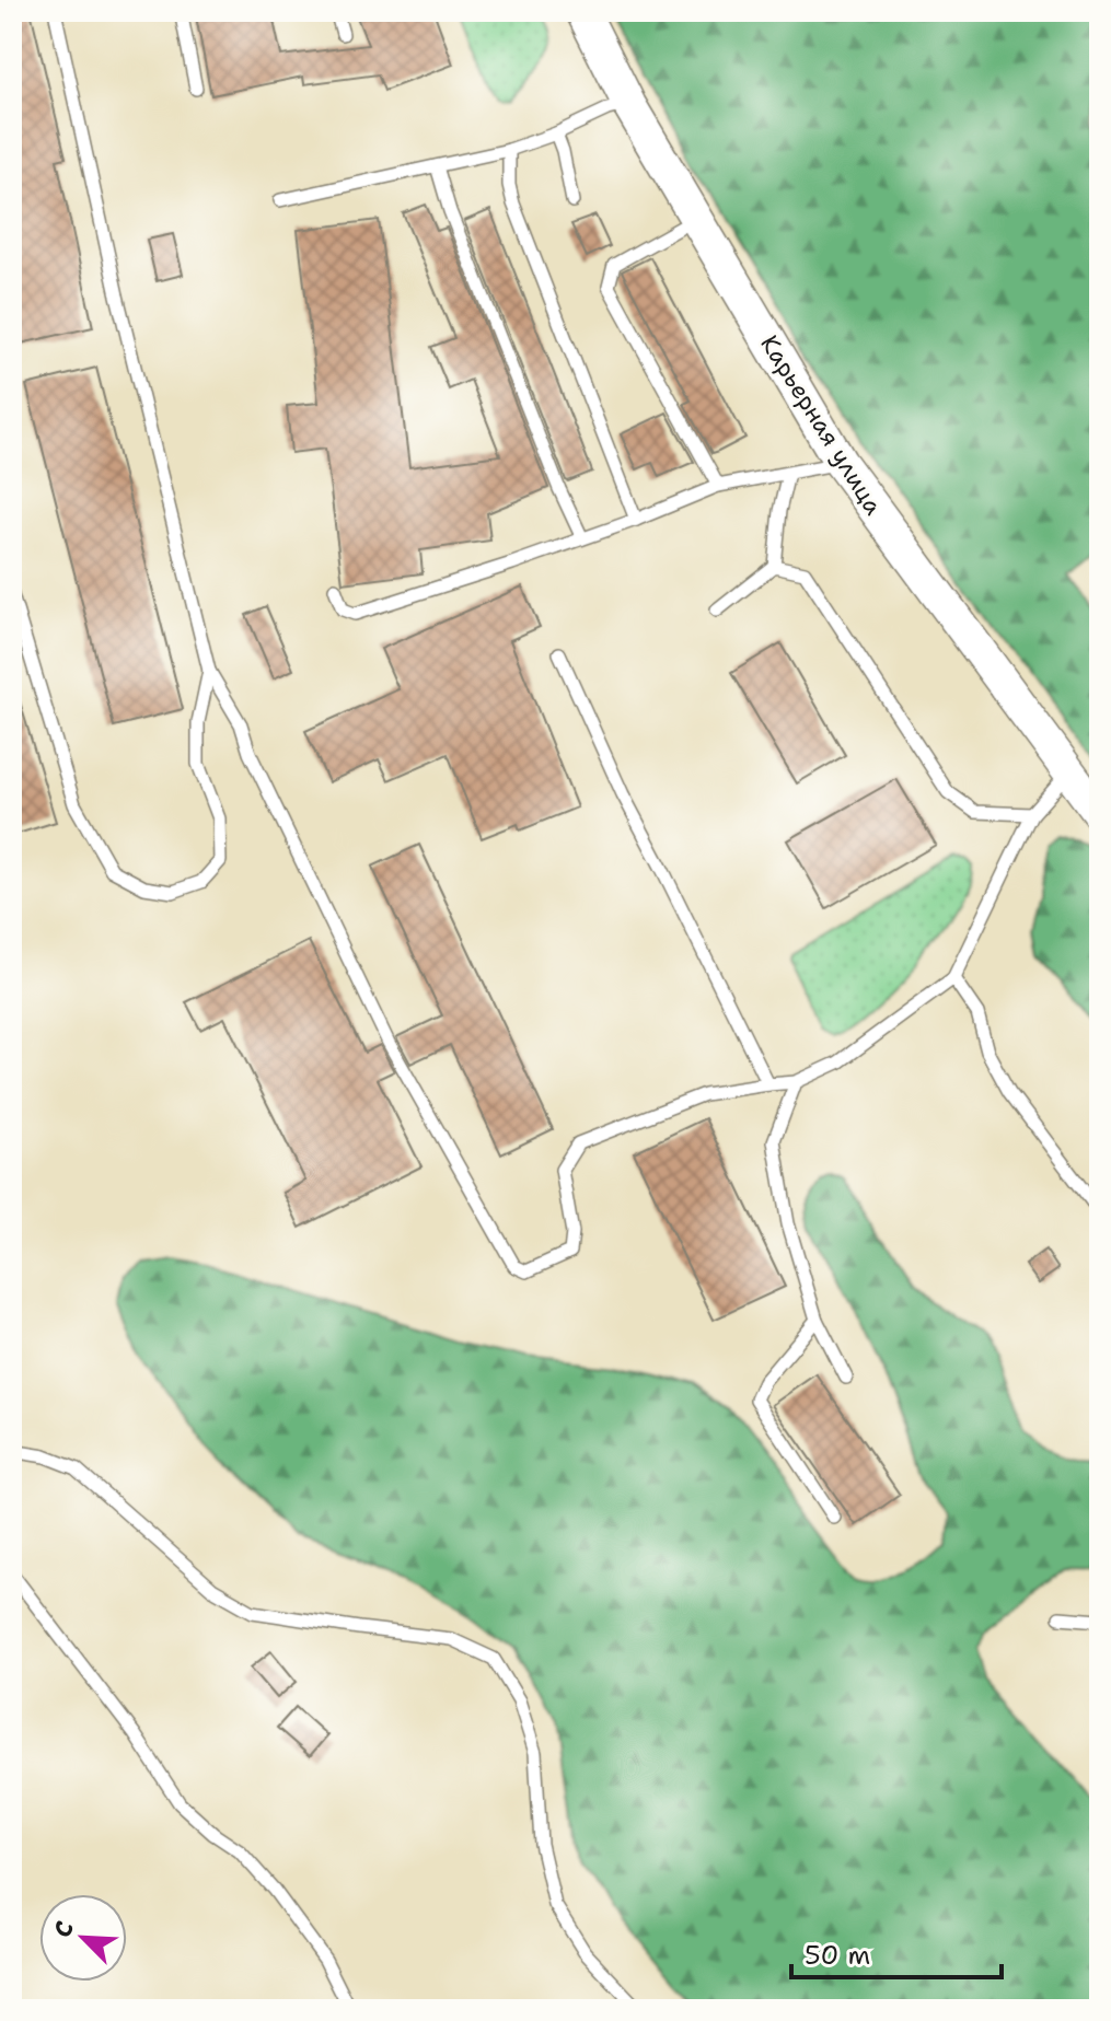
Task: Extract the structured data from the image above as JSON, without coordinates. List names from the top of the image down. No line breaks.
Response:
{"streets":{"street":["Карьерная улица"]},"scale_bar":"50 m","north":"top left"}
